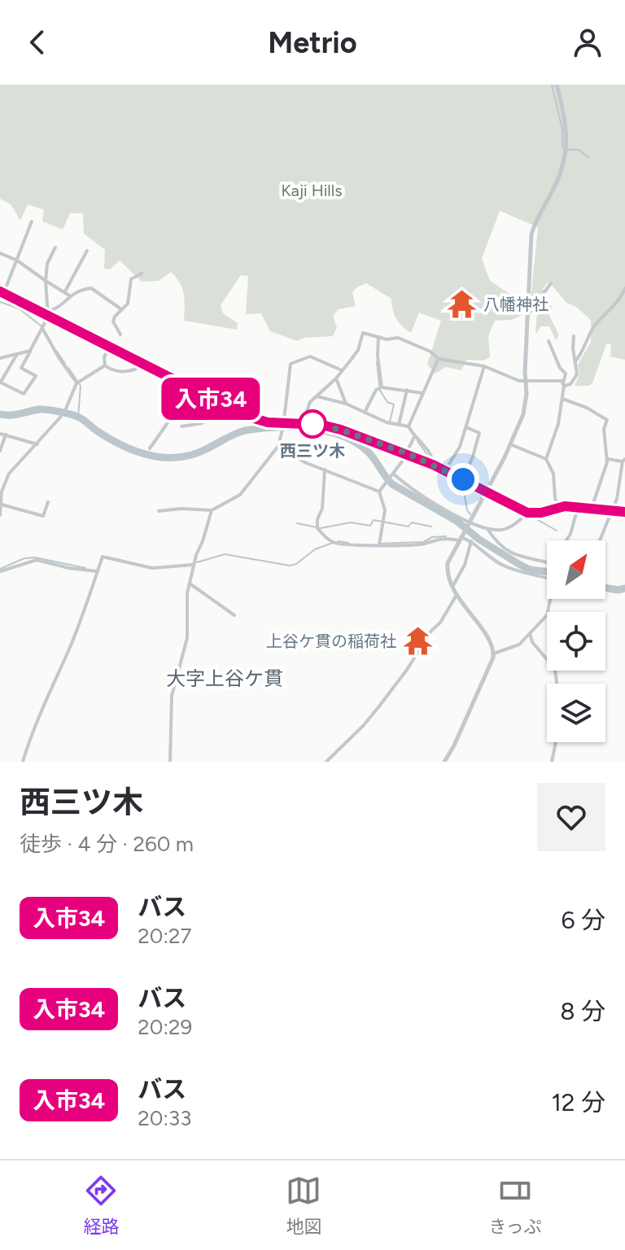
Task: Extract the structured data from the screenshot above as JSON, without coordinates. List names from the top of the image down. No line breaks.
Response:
{"districts":["大字上谷ケ貫"],"parks":["Kaji Hills"],"places":{"temple":["八幡神社","上谷ケ貫の稲荷社"],"other":["西三ツ木"]},"lines":["bus line 入市34"],"north":"top right","page":{"header":"Metrio","on_map":"入市34","heading":["西三ツ木","徒歩 · 4 分 · 260 m"],"list":[{"mark":"入市34","name":"バス","note":"20:27","value":"6 分"},{"mark":"入市34","name":"バス","note":"20:29","value":"8 分"},{"mark":"入市34","name":"バス","note":"20:33","value":"12 分"}],"tabs":["経路","地図","きっぷ"]}}
